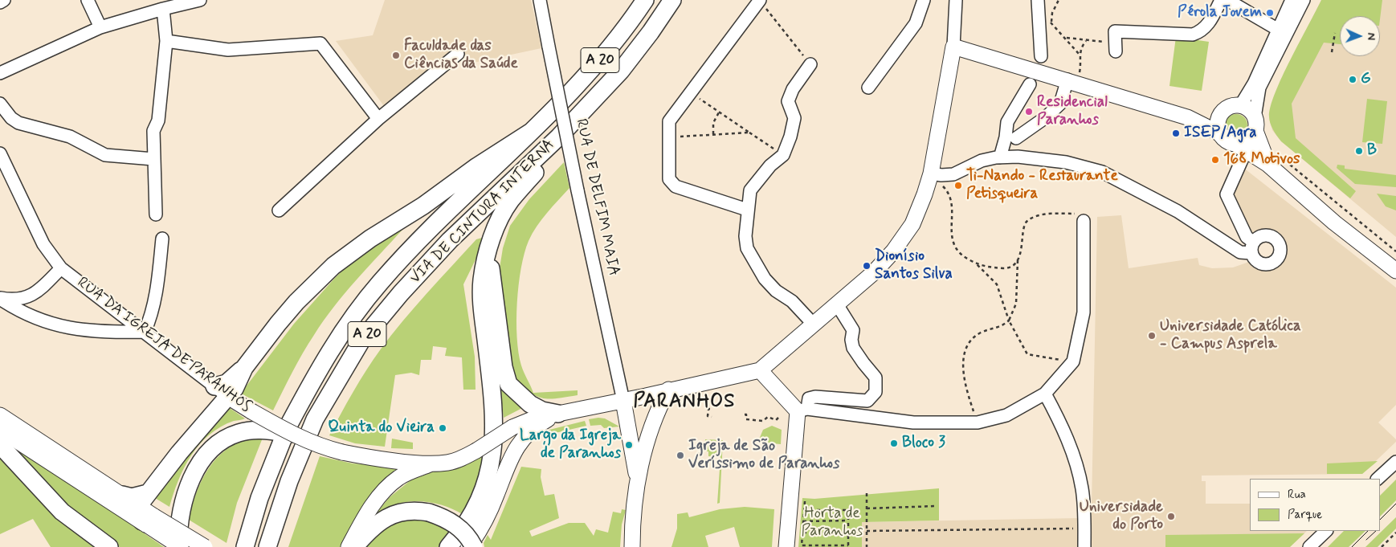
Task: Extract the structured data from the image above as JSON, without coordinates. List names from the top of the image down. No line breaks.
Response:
{"streets":{"highway":["A 20","VIA DE CINTURA INTERNA"],"main road":["RUA DA IGREJA DE PARANHOS"],"street":["RUA DE DELFIM MAIA"]},"crossings":[["RUA DE DELFIM MAIA","RUA DA IGREJA DE PARANHOS"],["VIA DE CINTURA INTERNA","RUA DA IGREJA DE PARANHOS"]],"districts":["PARANHOS"],"parks":["Horta de Paranhos"],"places":["Pérola Jovem","Faculdade das Ciências da Saúde","G","Residencial Paranhos","ISEP/Agra","B","168 Motivos","Ti-Nando - Restaurante Petisqueira","Dionísio Santos Silva","Universidade Católica - Campus Asprela","Quinta do Vieira","Bloco 3","Largo da Igreja de Paranhos","Igreja de São Veríssimo de Paranhos","Universidade do Porto"],"legend":["Rua","Parque"],"north":"right"}
